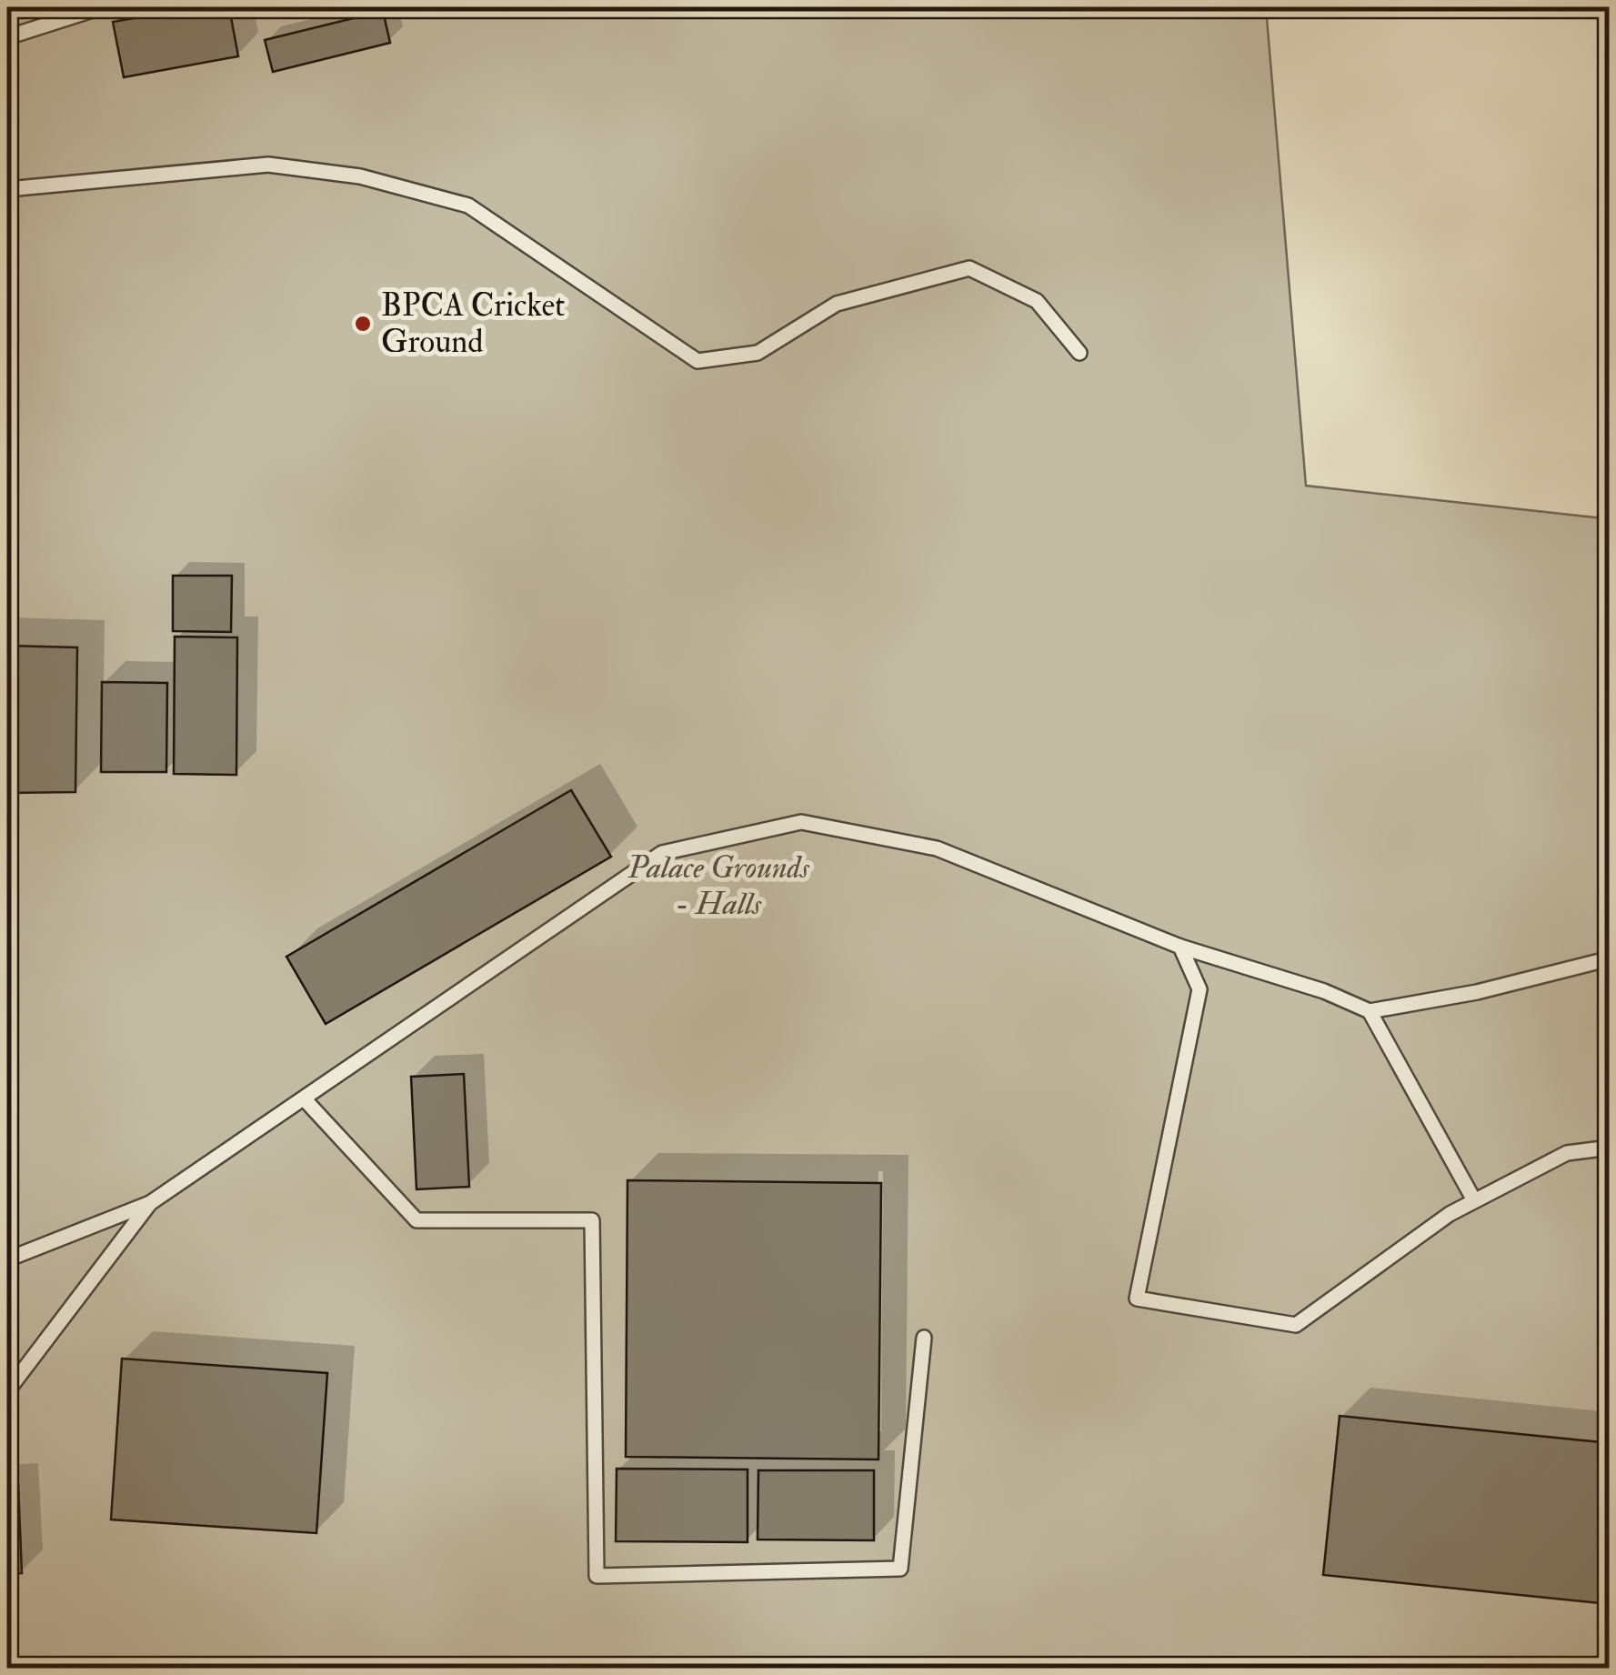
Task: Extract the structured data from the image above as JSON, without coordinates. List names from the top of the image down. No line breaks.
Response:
{"parks":["Palace Grounds - Halls"],"places":["BPCA Cricket Ground"]}
